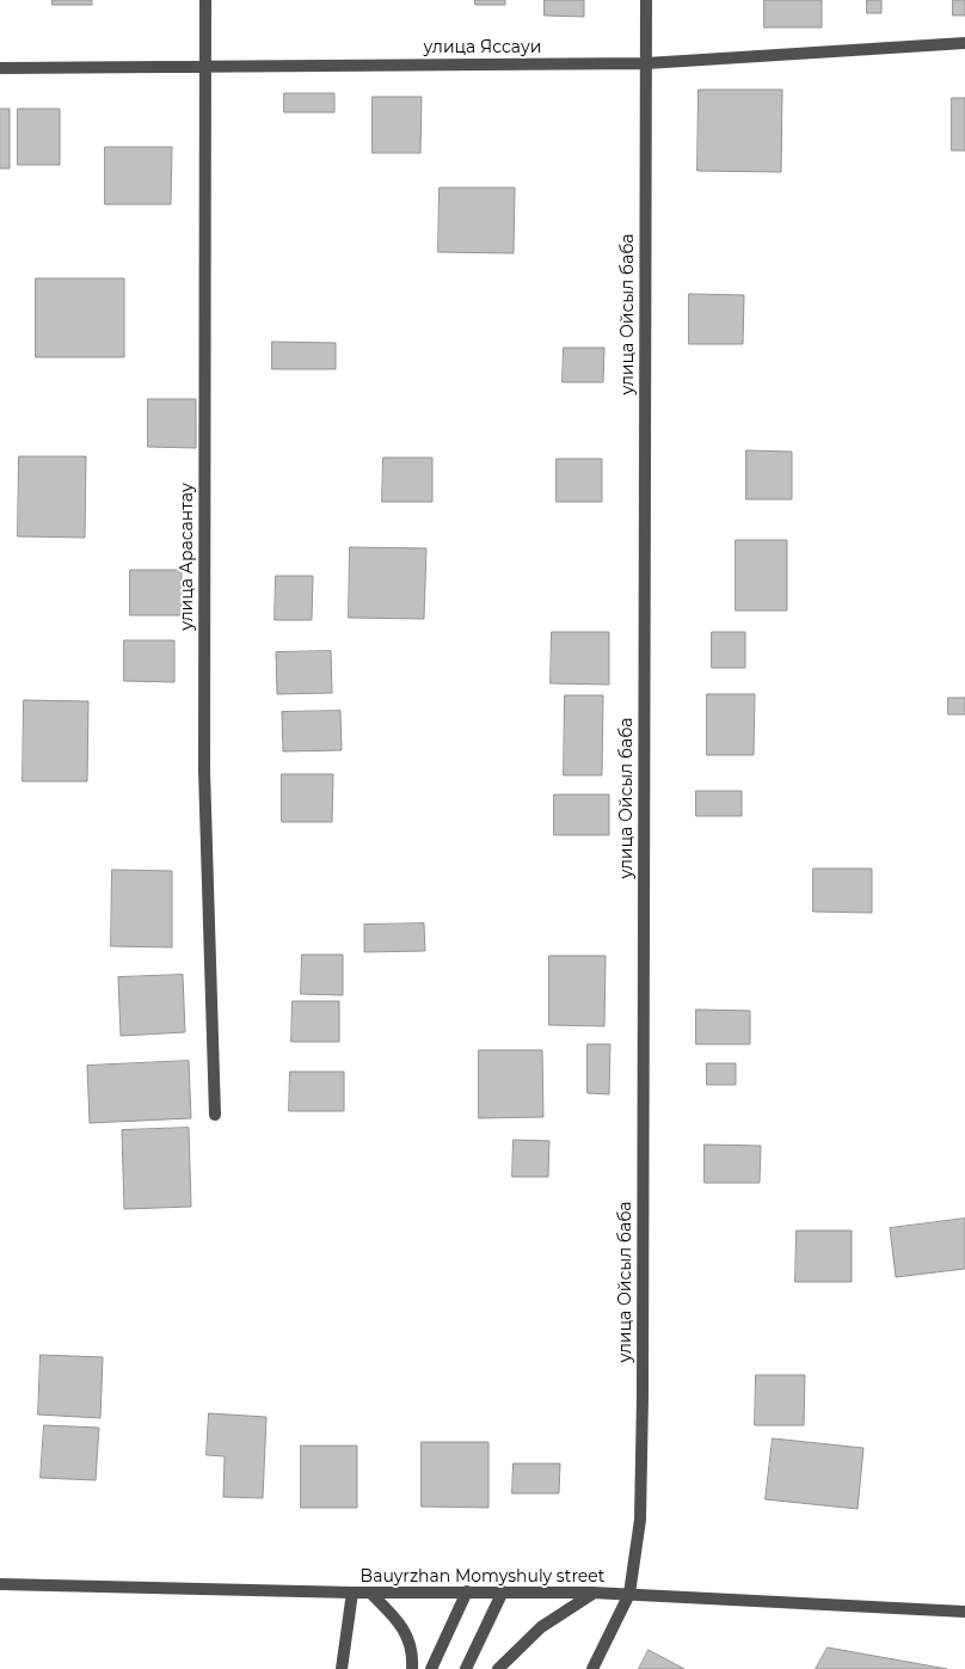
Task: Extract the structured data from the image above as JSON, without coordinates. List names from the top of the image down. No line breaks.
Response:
{"streets":{"street":["улица Яссауи","улица Ойсыл баба","улица Арасантау","Bauyrzhan Momyshuly street"]},"crossings":[["улица Яссауи","улица Ойсыл баба"],["улица Яссауи","улица Арасантау"],["улица Ойсыл баба","Bauyrzhan Momyshuly street"]]}
